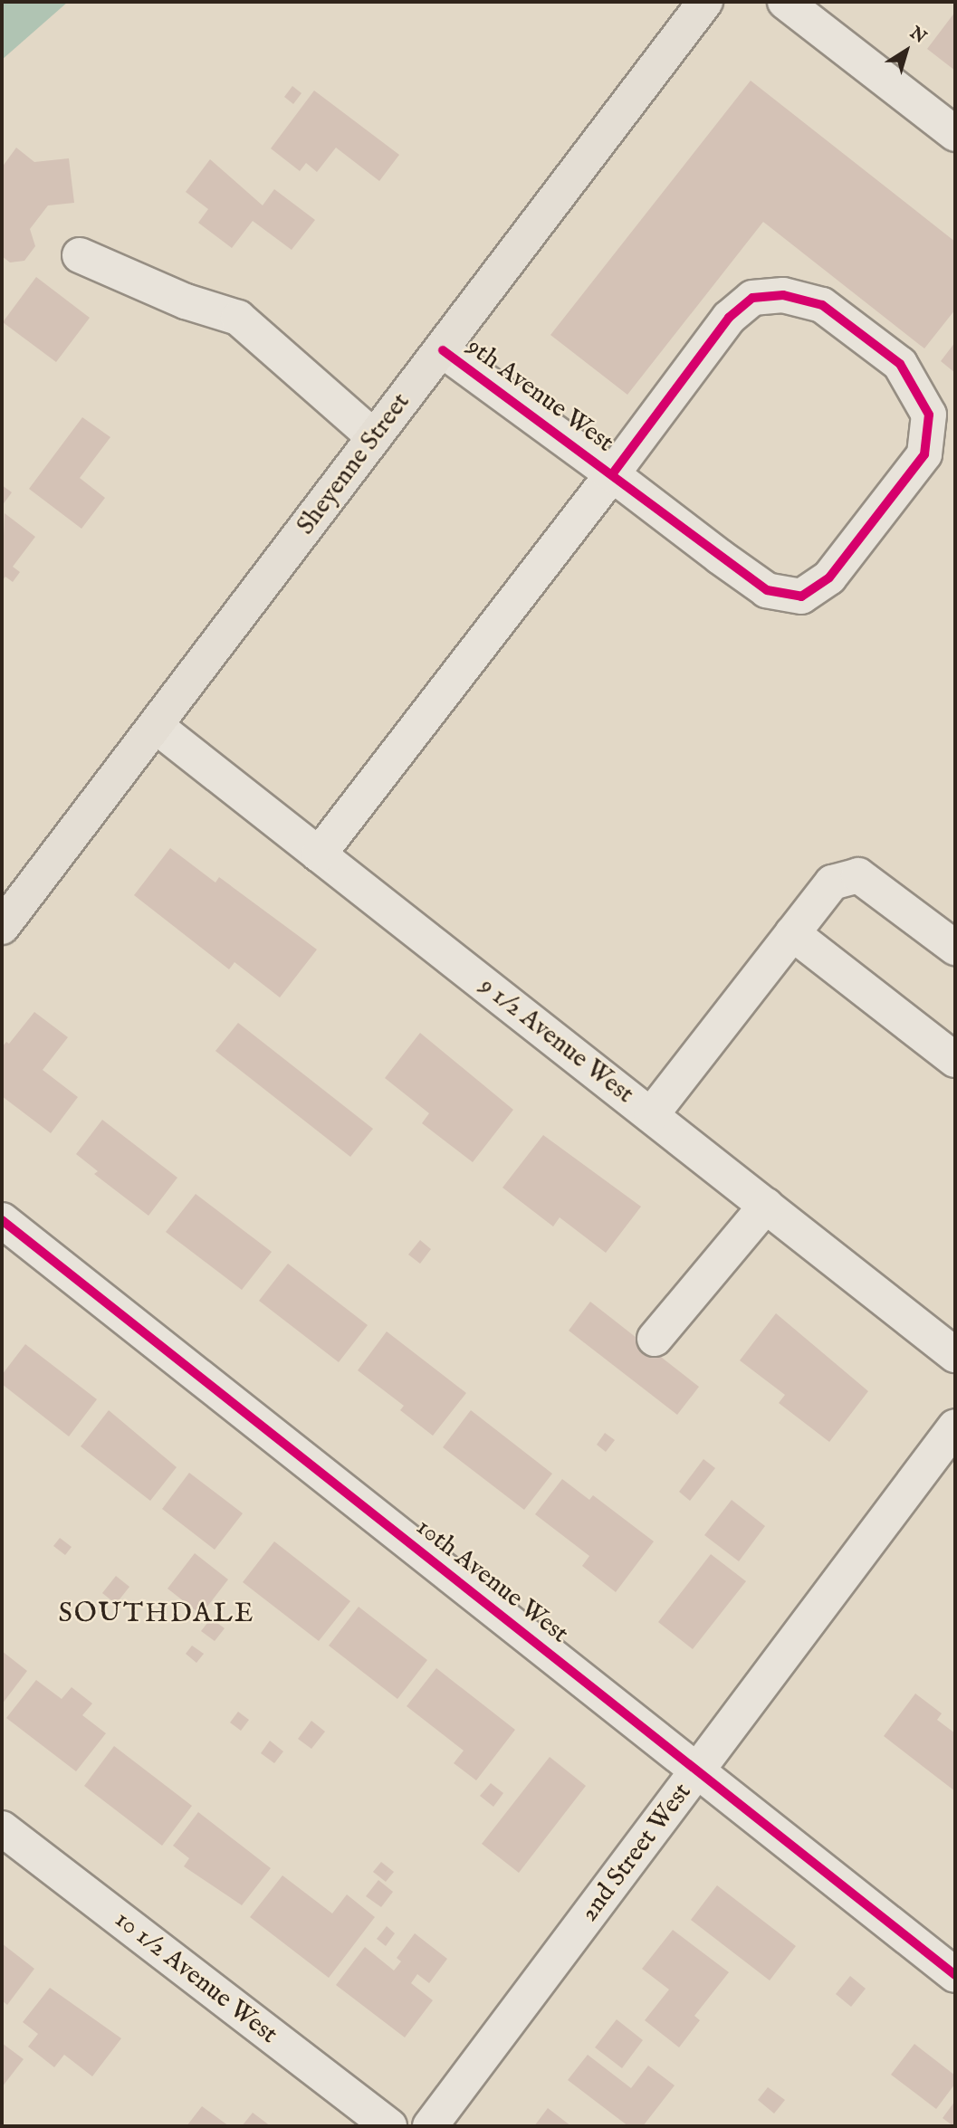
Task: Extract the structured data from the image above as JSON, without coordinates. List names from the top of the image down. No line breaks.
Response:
{"streets":{"main road":["Sheyenne Street"],"street":["9th Avenue West","9 1/2 Avenue West","10th Avenue West","2nd Street West","10 1/2 Avenue West"]},"crossings":[["9th Avenue West","Sheyenne Street"],["Sheyenne Street","9 1/2 Avenue West"],["10th Avenue West","2nd Street West"]],"districts":["SOUTHDALE"],"north":"top right"}
